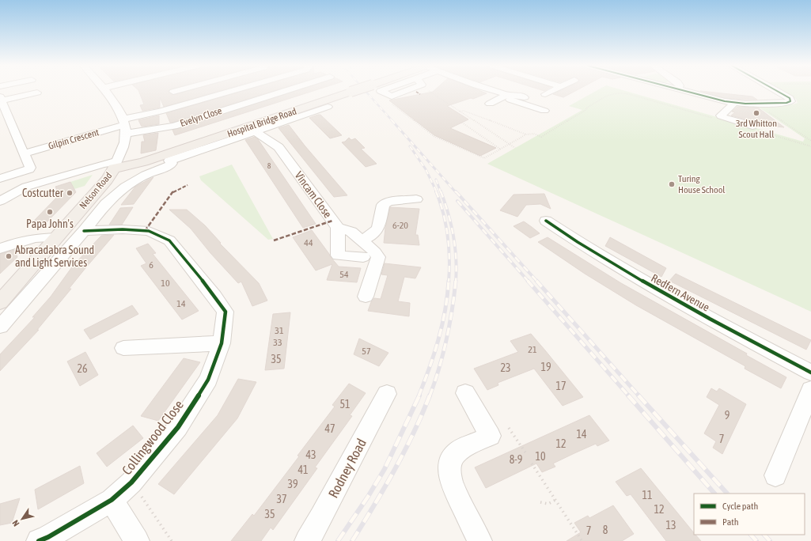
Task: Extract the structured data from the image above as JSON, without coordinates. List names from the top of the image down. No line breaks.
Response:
{"streets":{"main road":["Hospital Bridge Road","Nelson Road"],"street":["Evelyn Close","Gilpin Crescent","Vincam Close","Redfern Avenue","Collingwood Close","Rodney Road"]},"crossings":[["Evelyn Close","Gilpin Crescent"],["Evelyn Close","Nelson Road"],["Hospital Bridge Road","Nelson Road"],["Hospital Bridge Road","Vincam Close"],["Gilpin Crescent","Nelson Road"]],"places":["3rd Whitton Scout Hall","Turing House School","Costcutter","Papa John's","Abracadabra Sound and Light Services"],"house_numbers":["8","6-20","44","6","54","10","14","31","33","21","57","35","19","23","26","17","51","9","47","14","7","12","43","10","8-9","41","39","11","37","12","35","13","8","7"],"legend":["Cycle path","Path"],"north":"bottom left"}
